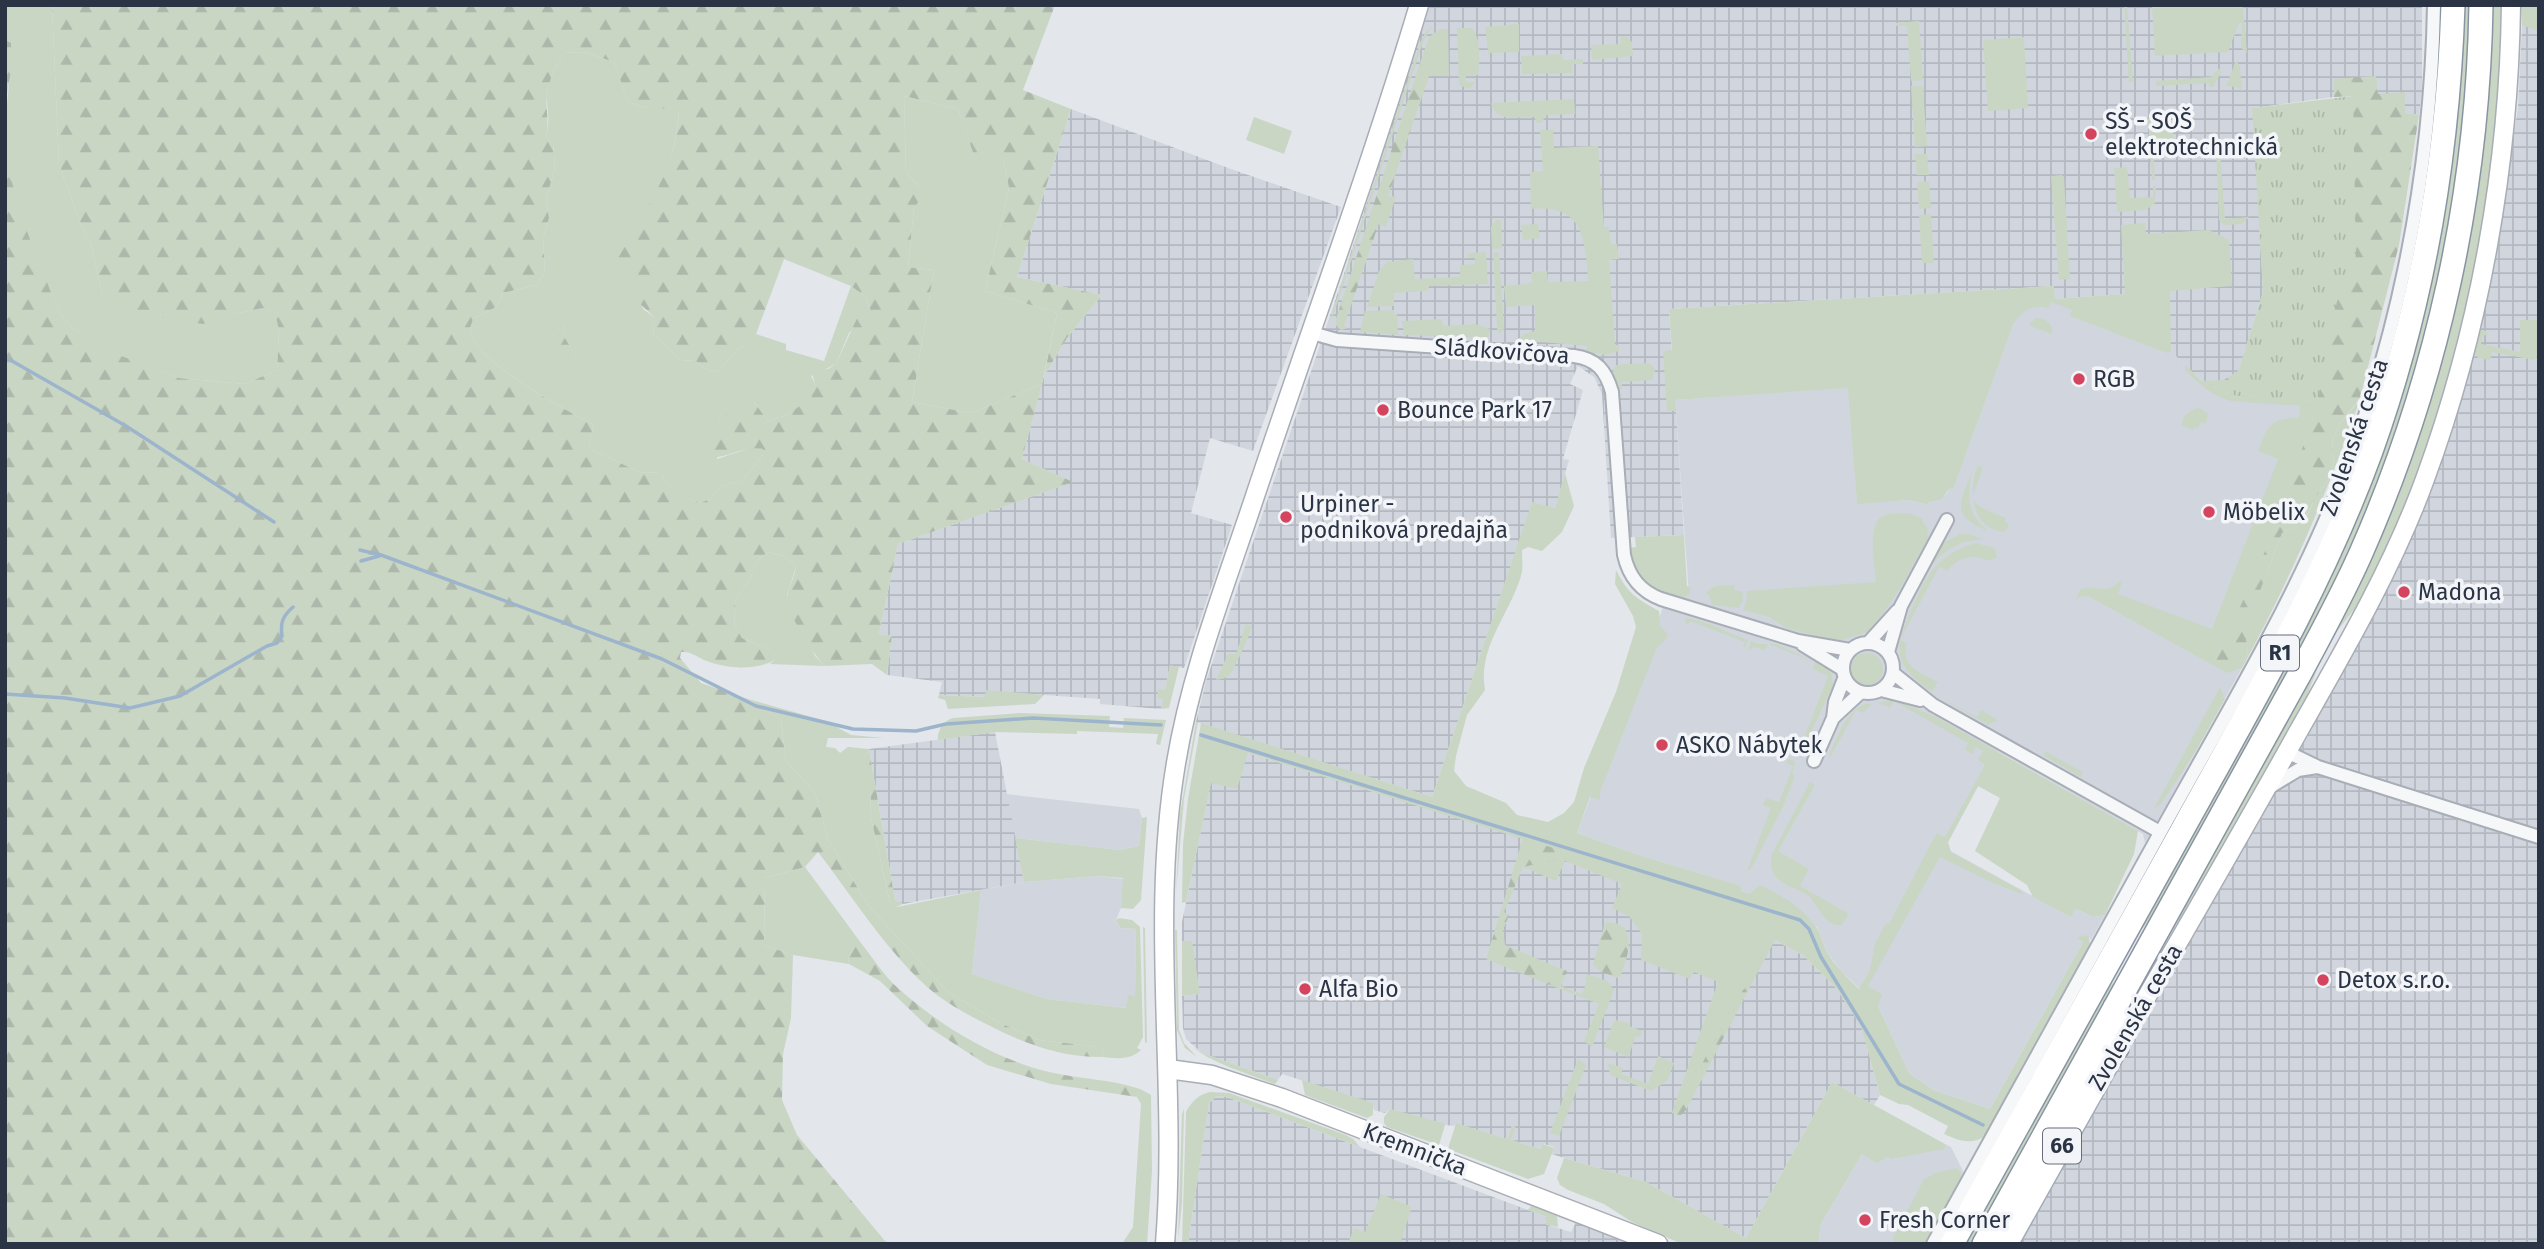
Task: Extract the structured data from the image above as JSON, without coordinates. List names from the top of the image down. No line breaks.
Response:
{"streets":{"highway":["R1"],"main road":["Zvolenská cesta","66","Kremnička"],"street":["Sládkovičova"]},"places":["SŠ - SOŠ elektrotechnická","RGB","Bounce Park 17","Möbelix","Urpiner - podniková predajňa","Madona","ASKO Nábytek","Detox s.r.o.","Alfa Bio","Fresh Corner"]}
